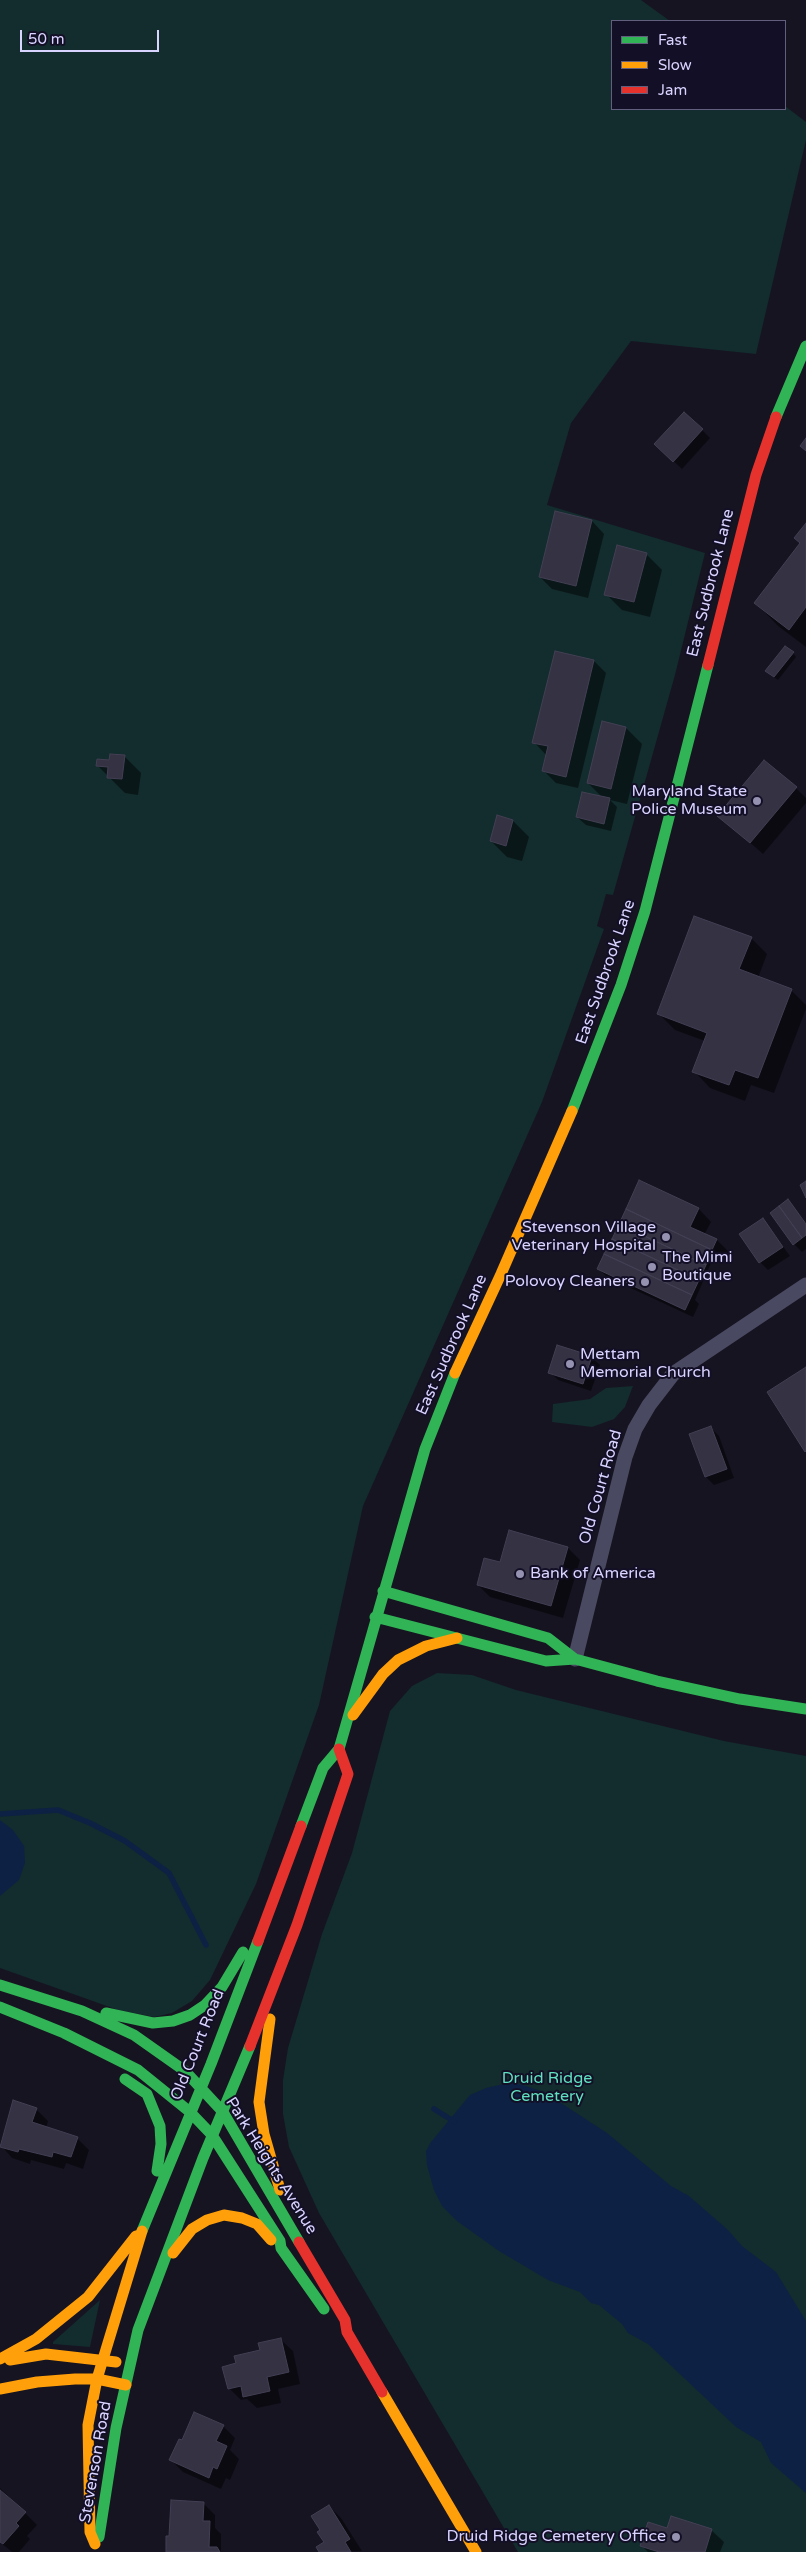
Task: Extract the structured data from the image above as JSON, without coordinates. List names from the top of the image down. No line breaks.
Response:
{"streets":{"main road":["East Sudbrook Lane","Old Court Road","Park Heights Avenue","Stevenson Road"]},"crossings":[["East Sudbrook Lane","Old Court Road"],["Old Court Road","Park Heights Avenue"],["Old Court Road","Stevenson Road"]],"parks":["Druid Ridge Cemetery"],"places":["Maryland State Police Museum","Stevenson Village Veterinary Hospital","The Mimi Boutique","Polovoy Cleaners","Mettam Memorial Church","Bank of America","Druid Ridge Cemetery Office"],"legend":["Fast","Slow","Jam"],"scale_bar":"50 m"}
